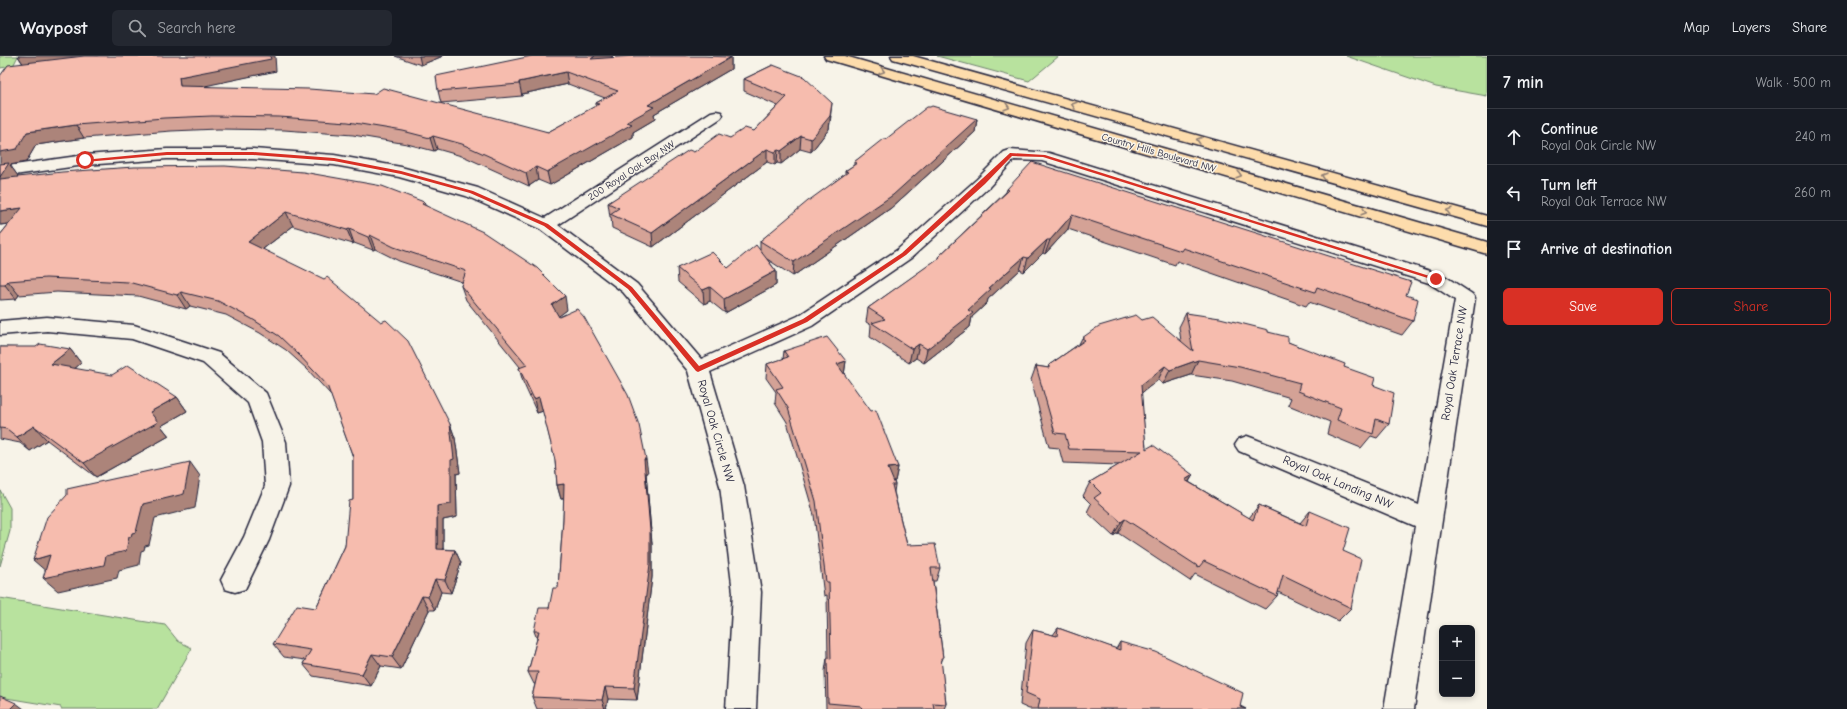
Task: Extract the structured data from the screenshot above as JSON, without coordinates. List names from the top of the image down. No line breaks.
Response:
{"streets":{"main road":["Country Hills Boulevard NW"],"street":["200 Royal Oak Bay NW","Royal Oak Terrace NW","Royal Oak Circle NW","Royal Oak Landing NW"]},"crossings":[["200 Royal Oak Bay NW","Royal Oak Circle NW"],["Royal Oak Terrace NW","Royal Oak Circle NW"],["Royal Oak Terrace NW","Royal Oak Landing NW"]],"page":{"header":"Waypost","search":"Search here","nav":["Map","Layers","Share"],"heading":["7 min","Walk · 500 m"],"list":[["Continue","Royal Oak Circle NW","240 m"],["Turn left","Royal Oak Terrace NW","260 m"],"Arrive at destination"],"buttons":["Save","Share"],"map_buttons":["+","−"]}}
